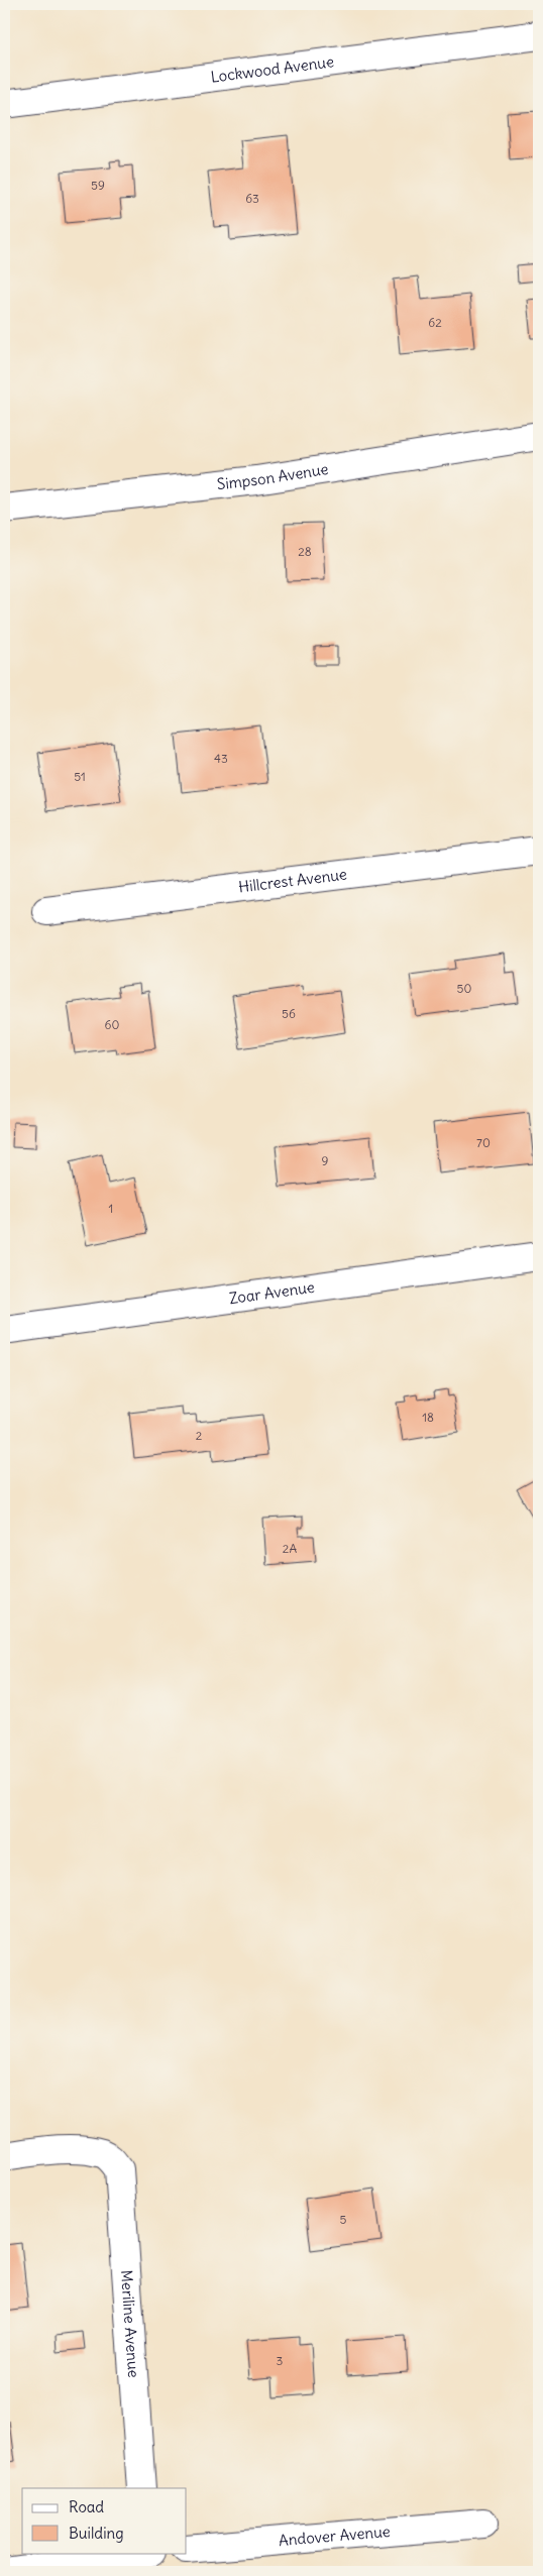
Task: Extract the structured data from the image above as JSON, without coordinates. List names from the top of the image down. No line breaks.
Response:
{"streets":{"street":["Lockwood Avenue","Simpson Avenue","Hillcrest Avenue","Zoar Avenue","Meriline Avenue","Andover Avenue"]},"house_numbers":["59","63","62","28","43","51","50","56","60","70","9","1","18","2","2A","5","3"],"legend":["Road","Building"]}
